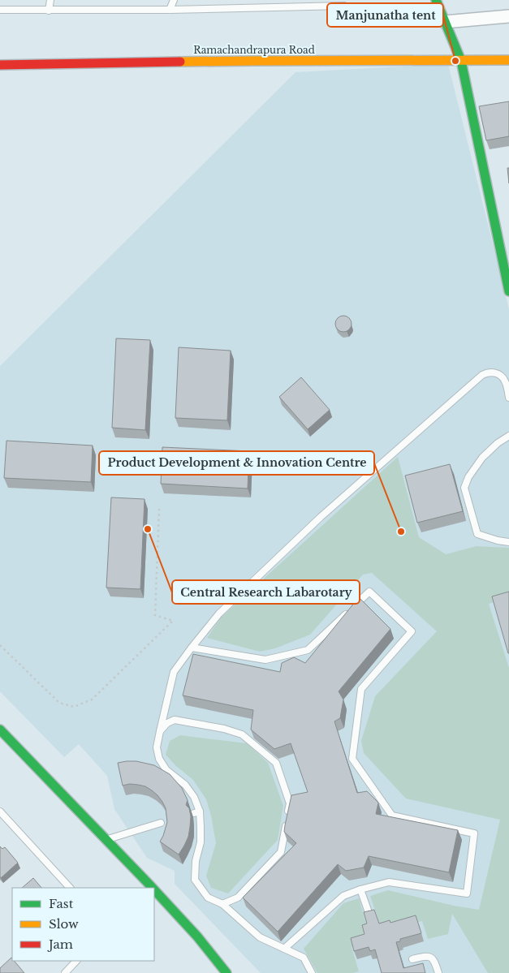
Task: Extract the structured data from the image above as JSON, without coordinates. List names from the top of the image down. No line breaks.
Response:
{"streets":{"street":["Ramachandrapura Road"]},"places":["Manjunatha tent","Central Research Labarotary","Product Development & Innovation Centre"],"legend":["Fast","Slow","Jam"]}
